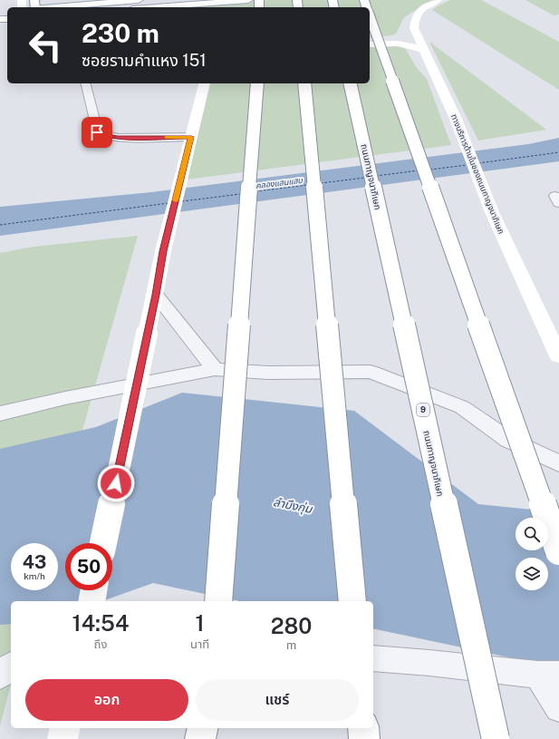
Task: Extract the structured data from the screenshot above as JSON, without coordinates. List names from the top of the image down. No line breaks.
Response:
{"streets":{"main road":["ทางบริการด้านในของถนนกาญจนาภิเษก","ถนนกาญจนาภิเษก","9"]},"water":["คลองแสนแสบ","ลำบึงกุ่ม"],"page":{"turn":["230 m","ซอยรามคำแหง 151"],"speed":"43 km/h","limit":"50","eta":["14:54","ถึง","1","นาที","280","m"],"buttons":["ออก","แชร์"]}}
